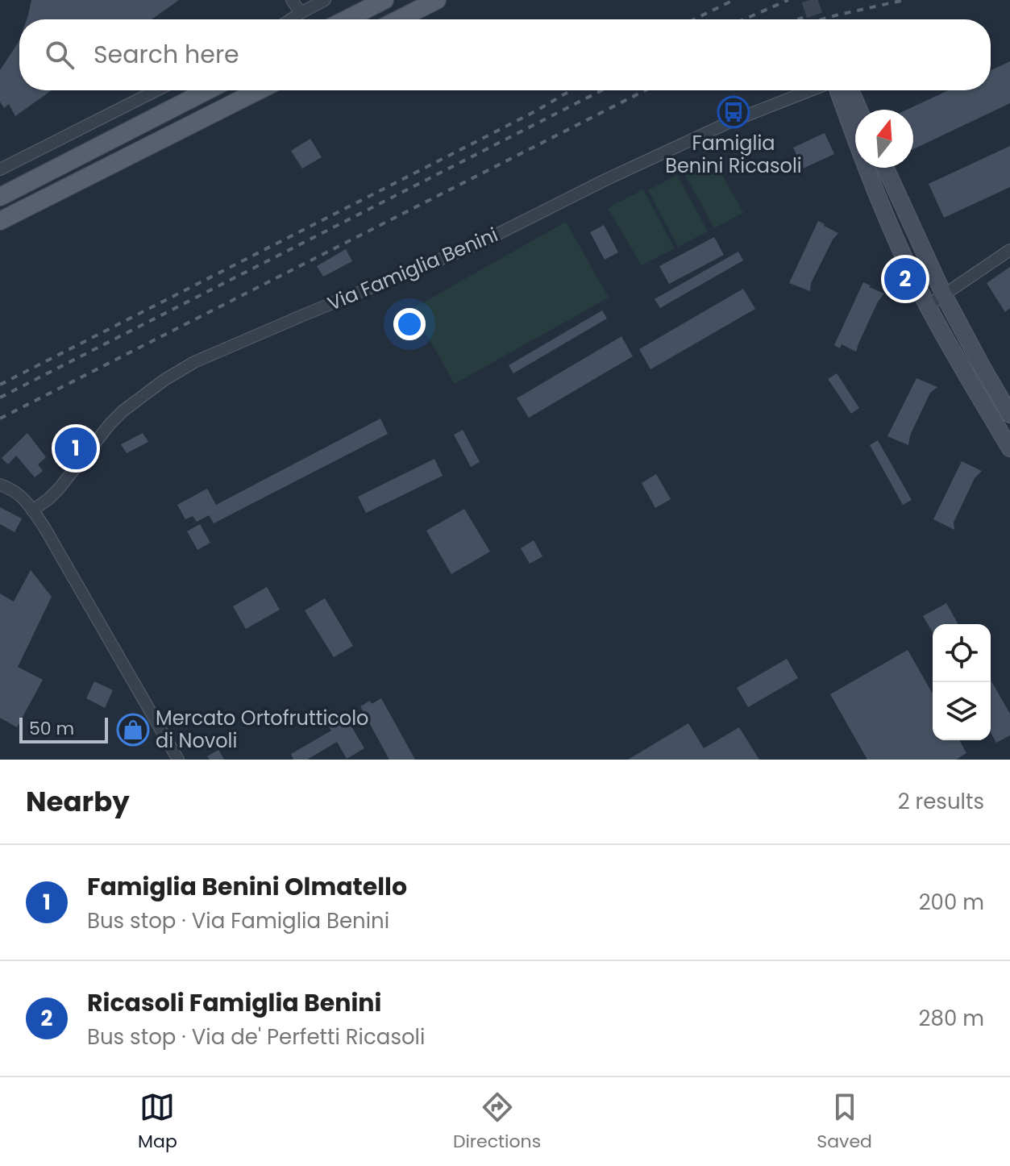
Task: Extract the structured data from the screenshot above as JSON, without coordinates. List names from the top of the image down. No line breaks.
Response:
{"streets":{"street":["Via Famiglia Benini"]},"places":{"bus stop":["Famiglia Benini Ricasoli"],"shop":["Mercato Ortofrutticolo di Novoli"]},"scale_bar":"50 m","north":"top","page":{"search":"Search here","pins":["2","1"],"scale":"50 m","heading":["Nearby","2 results"],"list":[{"mark":"1","name":"Famiglia Benini Olmatello","note":"Bus stop · Via Famiglia Benini","value":"200 m"},{"mark":"2","name":"Ricasoli Famiglia Benini","note":"Bus stop · Via de' Perfetti Ricasoli","value":"280 m"}],"nav":["Map","Directions","Saved"]}}
